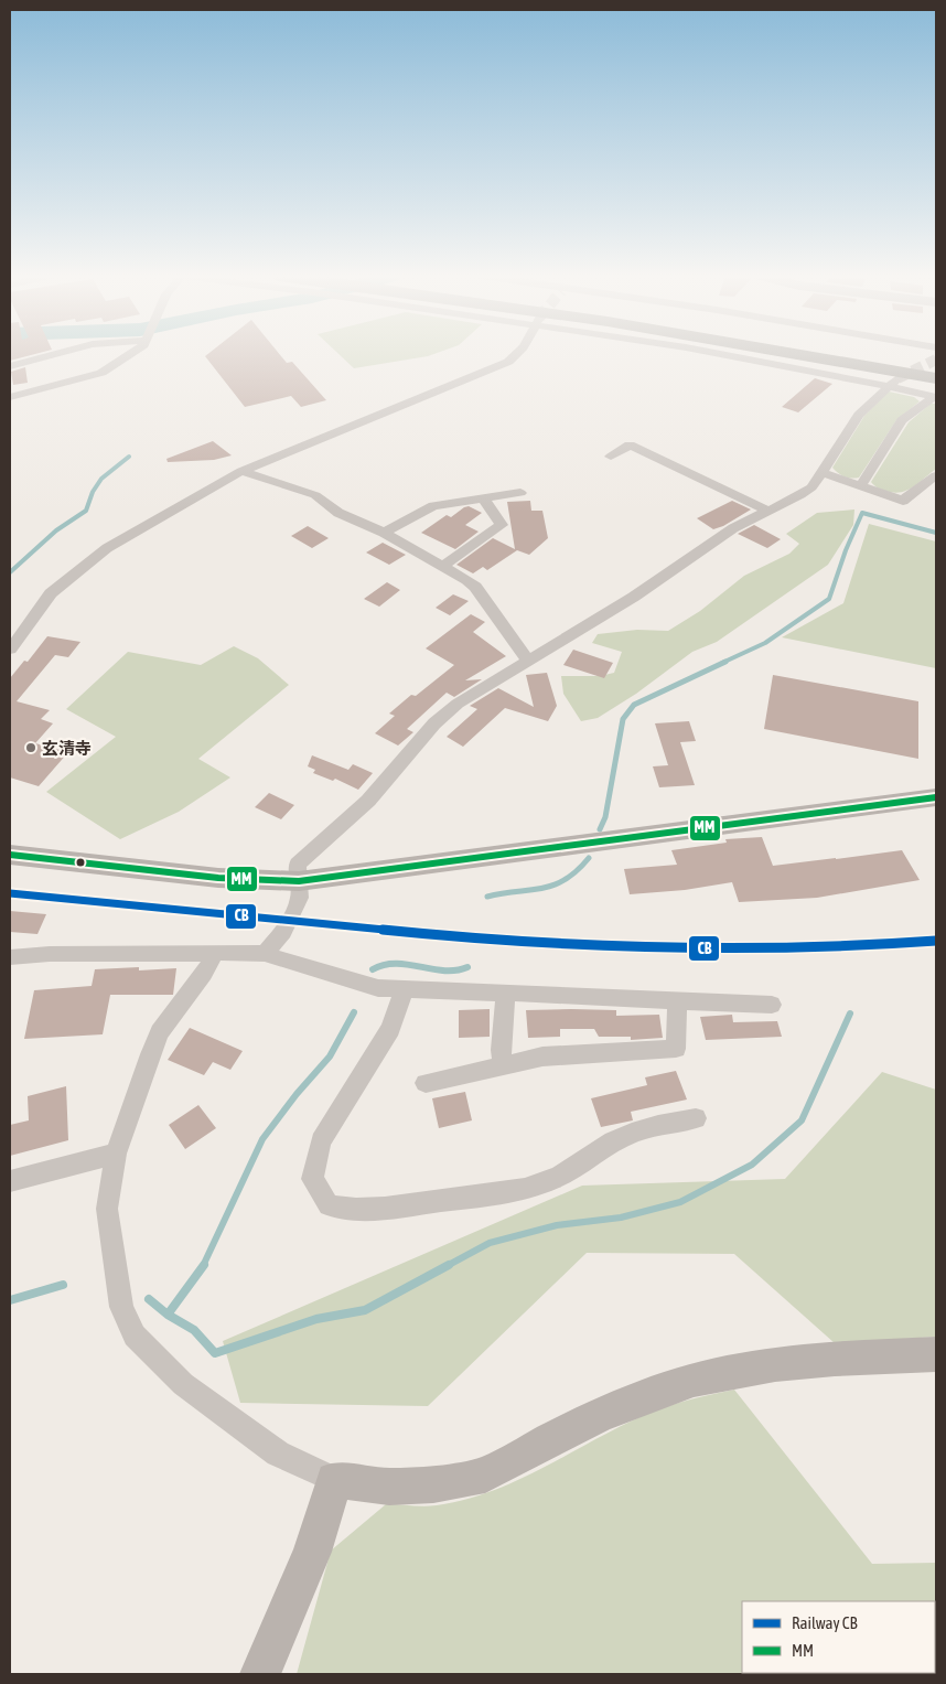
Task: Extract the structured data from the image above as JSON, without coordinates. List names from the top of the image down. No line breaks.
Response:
{"places":["玄清寺"],"lines":["transit line MM","rail line CB"],"legend":["Railway CB","MM"]}
